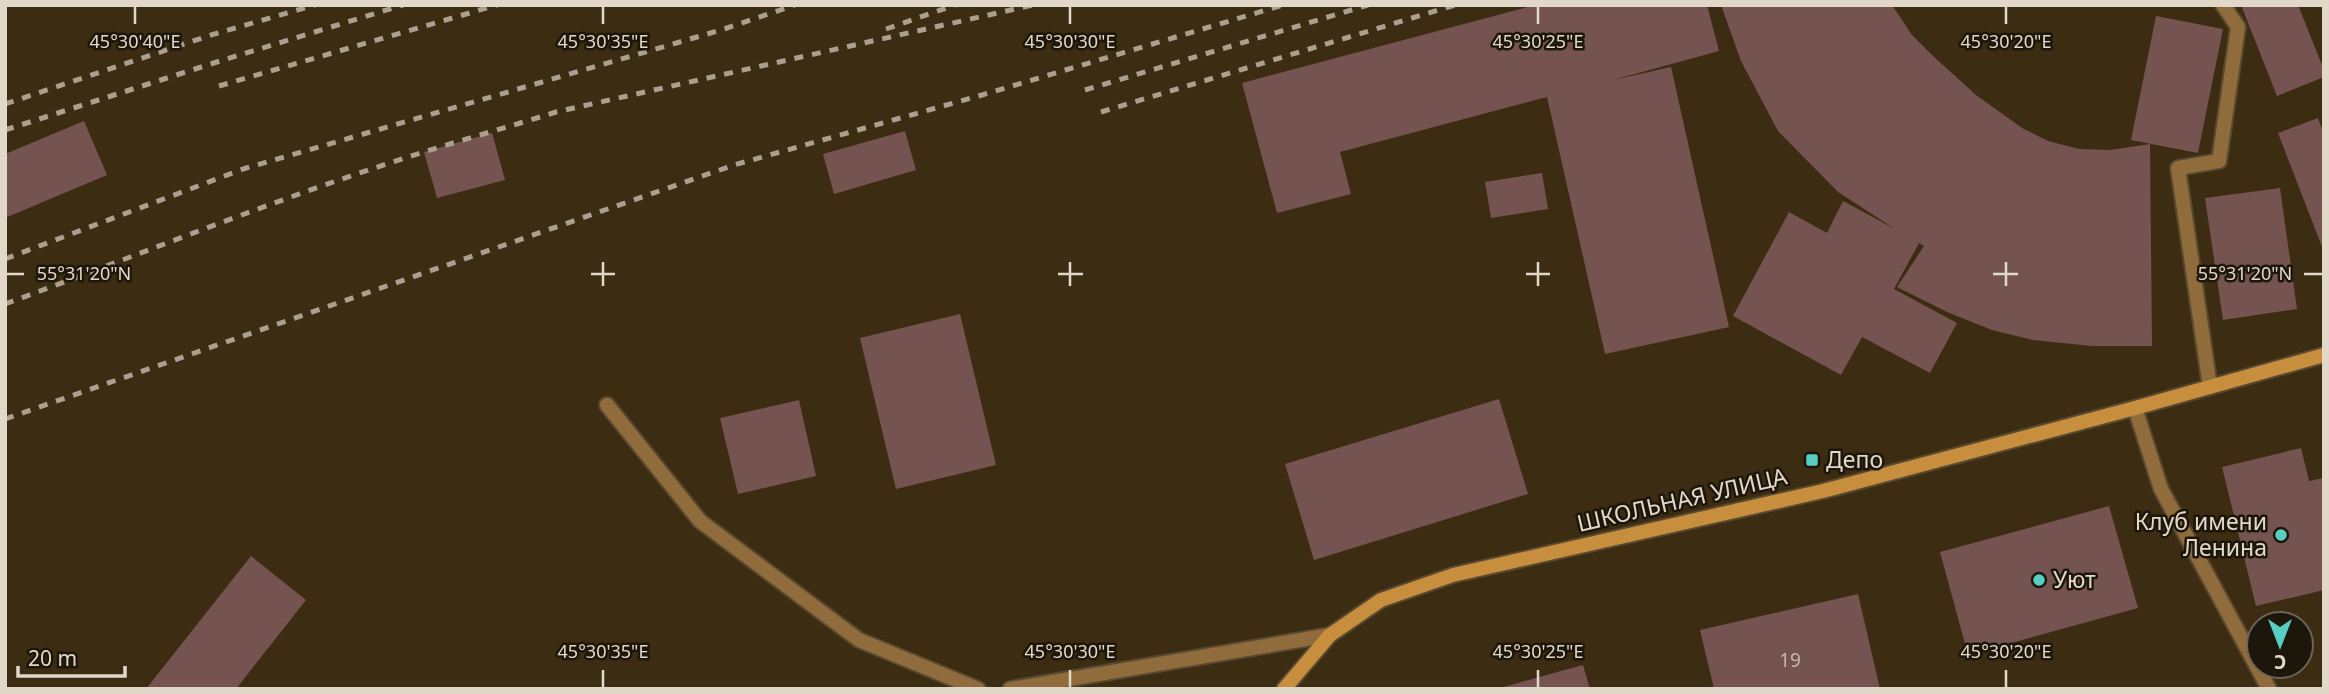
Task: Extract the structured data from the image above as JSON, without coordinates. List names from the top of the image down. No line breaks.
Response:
{"streets":{"main road":["ШКОЛЬНАЯ УЛИЦА"]},"places":{"transit":["Депо"],"other":["Клуб имени Ленина","Уют"]},"house_numbers":["19"],"scale_bar":"20 m","north":"bottom","coordinates":["45°30'40\"E","45°30'35\"E","45°30'30\"E","45°30'25\"E","45°30'20\"E","55°31'20\"N"]}
